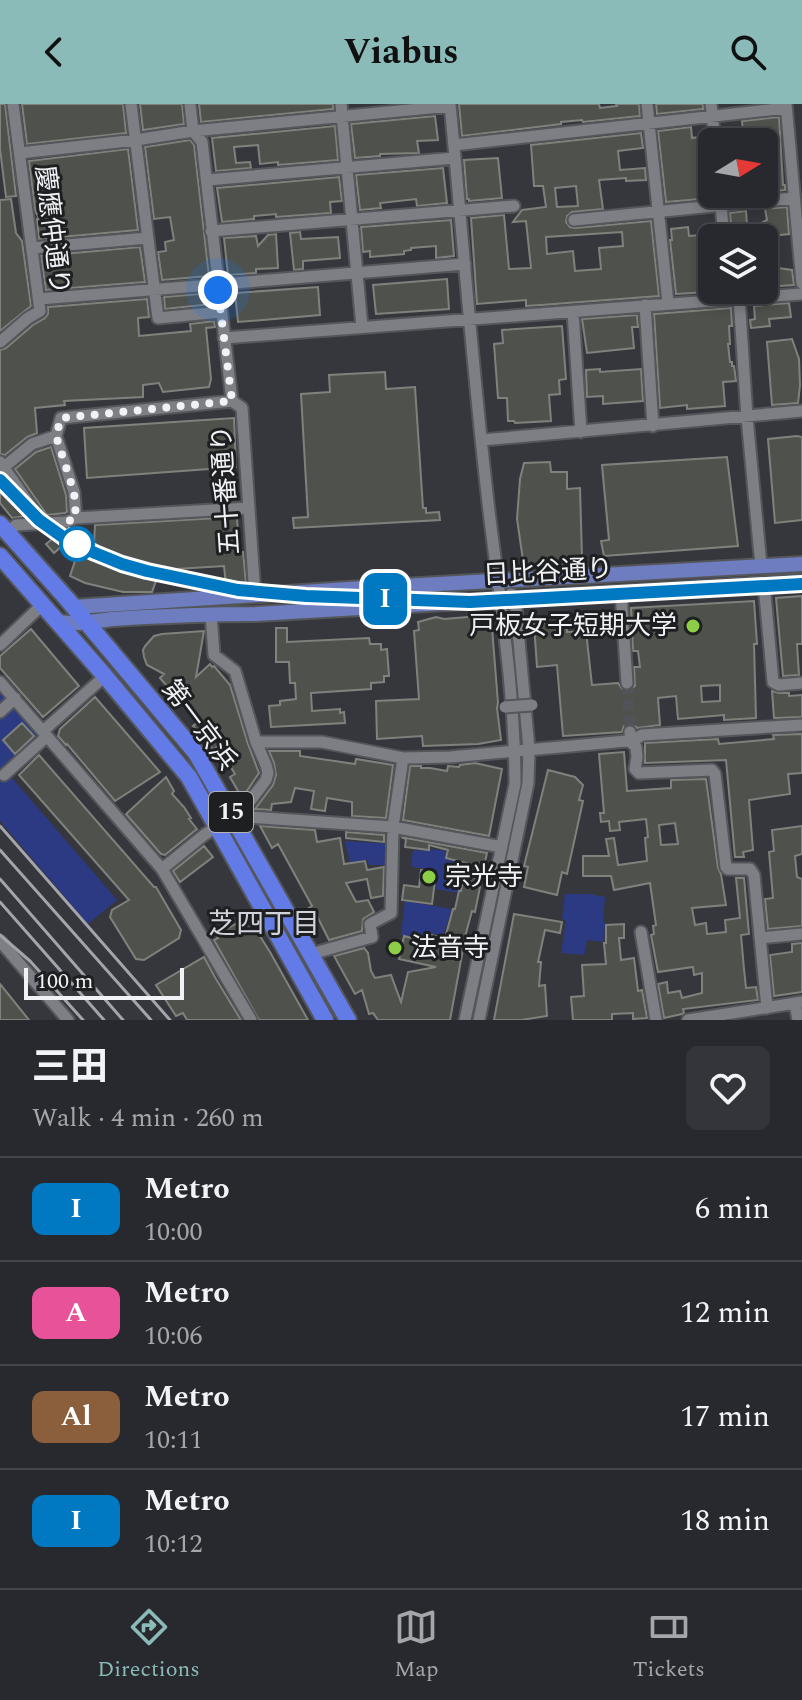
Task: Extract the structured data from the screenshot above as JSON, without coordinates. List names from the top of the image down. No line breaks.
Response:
{"streets":{"highway":["第一京浜","15"],"main road":["日比谷通り"],"street":["慶應仲通り","五十番通り"]},"crossings":[["五十番通り","日比谷通り"],["日比谷通り","第一京浜"]],"districts":["芝四丁目"],"places":["戸板女子短期大学","宗光寺","法音寺"],"lines":["metro line I"],"scale_bar":"100 m","north":"right","page":{"header":"Viabus","on_map":"I","scale":"100 m","heading":["三田","Walk · 4 min · 260 m"],"list":[{"mark":"I","name":"Metro","note":"10:00","value":"6 min"},{"mark":"A","name":"Metro","note":"10:06","value":"12 min"},{"mark":"Al","name":"Metro","note":"10:11","value":"17 min"},{"mark":"I","name":"Metro","note":"10:12","value":"18 min"}],"tabs":["Directions","Map","Tickets"]}}
